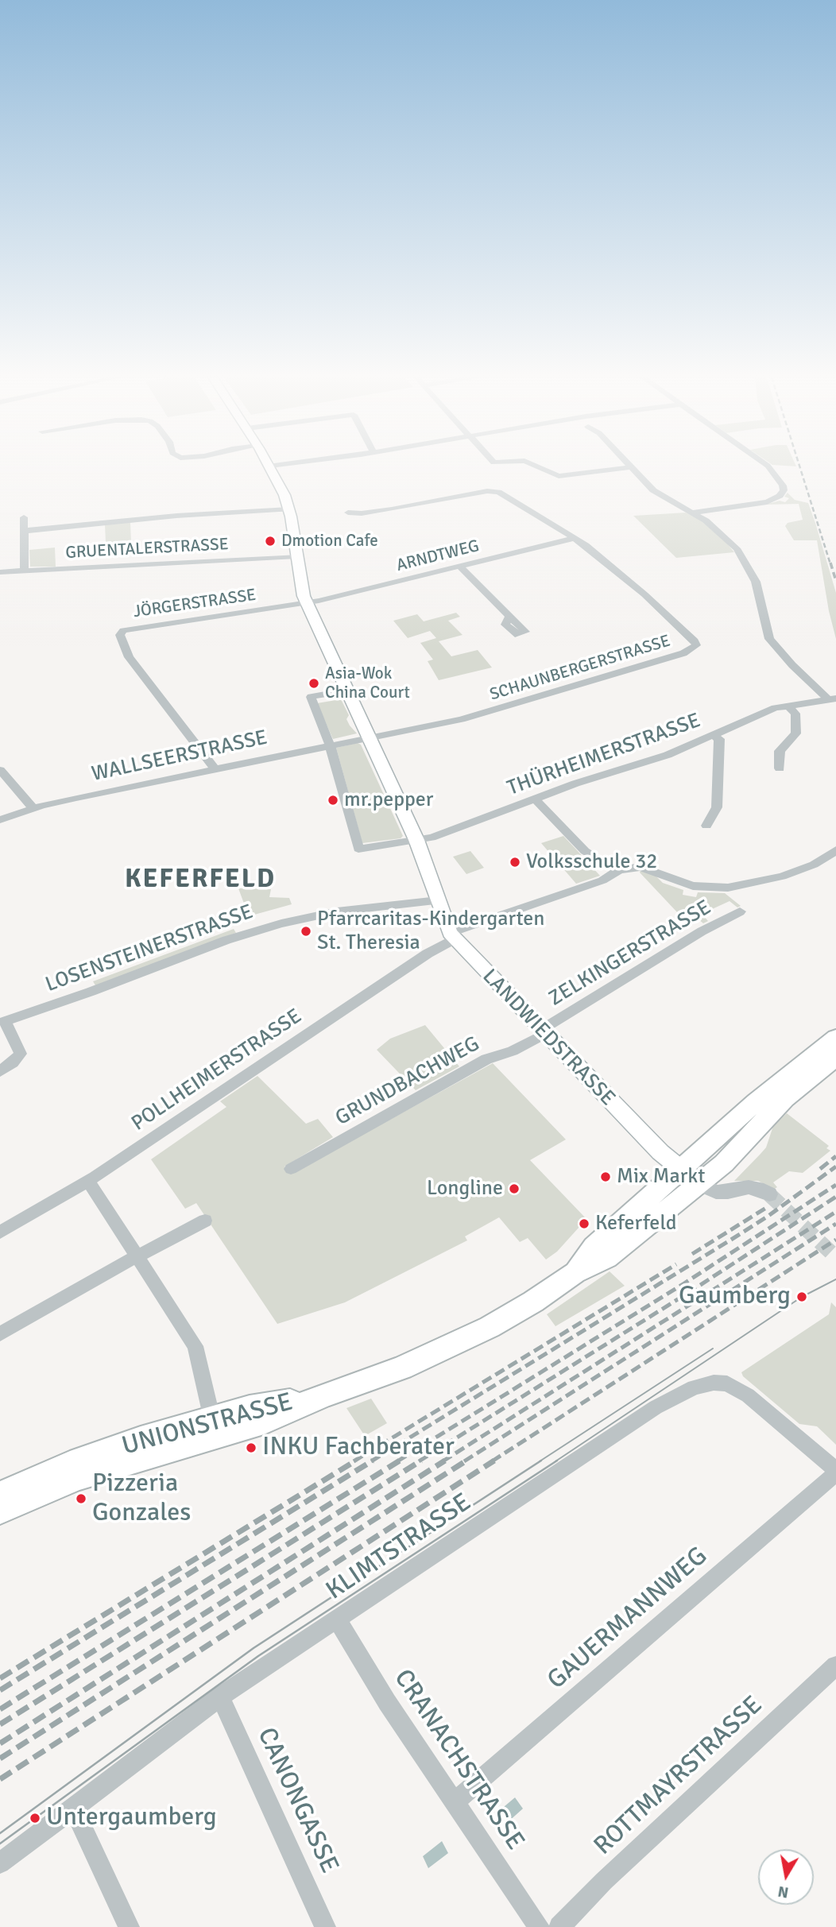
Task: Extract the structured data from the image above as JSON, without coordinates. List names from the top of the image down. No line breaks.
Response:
{"streets":{"main road":["LANDWIEDSTRASSE","UNIONSTRASSE"],"street":["GRUENTALERSTRASSE","ARNDTWEG","JÖRGERSTRASSE","SCHAUNBERGERSTRASSE","THÜRHEIMERSTRASSE","WALLSEERSTRASSE","LOSENSTEINERSTRASSE","ZELKINGERSTRASSE","POLLHEIMERSTRASSE","GRUNDBACHWEG","KLIMTSTRASSE","GAUERMANNWEG","CRANACHSTRASSE","ROTTMAYRSTRASSE","CANONGASSE"]},"crossings":[["GRUENTALERSTRASSE","LANDWIEDSTRASSE"],["ARNDTWEG","JÖRGERSTRASSE"],["ARNDTWEG","SCHAUNBERGERSTRASSE"],["ARNDTWEG","LANDWIEDSTRASSE"],["JÖRGERSTRASSE","WALLSEERSTRASSE"],["JÖRGERSTRASSE","LANDWIEDSTRASSE"],["SCHAUNBERGERSTRASSE","WALLSEERSTRASSE"],["SCHAUNBERGERSTRASSE","LANDWIEDSTRASSE"],["THÜRHEIMERSTRASSE","LANDWIEDSTRASSE"],["WALLSEERSTRASSE","LANDWIEDSTRASSE"],["LOSENSTEINERSTRASSE","LANDWIEDSTRASSE"],["ZELKINGERSTRASSE","LANDWIEDSTRASSE"],["ZELKINGERSTRASSE","GRUNDBACHWEG"],["LANDWIEDSTRASSE","POLLHEIMERSTRASSE"],["LANDWIEDSTRASSE","GRUNDBACHWEG"],["LANDWIEDSTRASSE","UNIONSTRASSE"],["KLIMTSTRASSE","GAUERMANNWEG"],["KLIMTSTRASSE","CRANACHSTRASSE"],["KLIMTSTRASSE","CANONGASSE"],["GAUERMANNWEG","CRANACHSTRASSE"]],"districts":["KEFERFELD"],"places":["Dmotion Cafe","Asia-Wok China Court","mr.pepper","Volksschule 32","Pfarrcaritas-Kindergarten St. Theresia","Mix Markt","Longline","Keferfeld","Gaumberg","INKU Fachberater","Pizzeria Gonzales","Untergaumberg"],"north":"bottom"}
